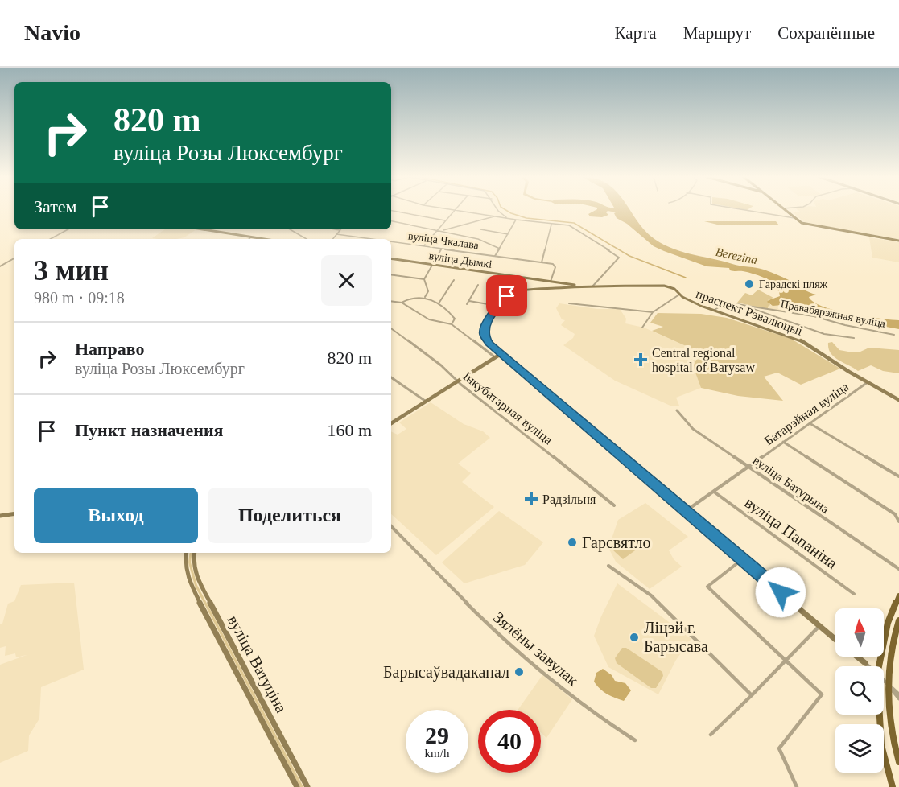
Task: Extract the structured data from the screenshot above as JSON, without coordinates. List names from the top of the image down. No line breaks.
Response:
{"streets":{"street":["вуліца Чкалава","вуліца Дымкі","праспект Рэвалюцыі","Правабярэжная вуліца","Інкубатарная вуліца","Батарэйная вуліца","вуліца Батурына","вуліца Папаніна","Зялёны завулак","вуліца Ватуціна"]},"crossings":[["праспект Рэвалюцыі","Правабярэжная вуліца"],["праспект Рэвалюцыі","Батарэйная вуліца"],["Батарэйная вуліца","вуліца Батурына"],["Батарэйная вуліца","вуліца Папаніна"]],"water":["Berezina"],"places":{"other":["Гарадскі пляж","Гарсвятло","Ліцэй г. Барысава","Барысаўвадаканал"],"health":["Central regional hospital of Barysaw","Радзільня"]},"north":"top","page":{"header":"Navio","nav":["Карта","Маршрут","Сохранённые"],"turn":["820 m","вуліца Розы Люксембург"],"then":"Затем","heading":["3 мин","980 m · 09:18"],"list":[{"name":"Направо","note":"вуліца Розы Люксембург","value":"820 m"},{"name":"Пункт назначения","value":"160 m"}],"buttons":["Выход","Поделиться"],"speed":"29 km/h","limit":"40"}}
